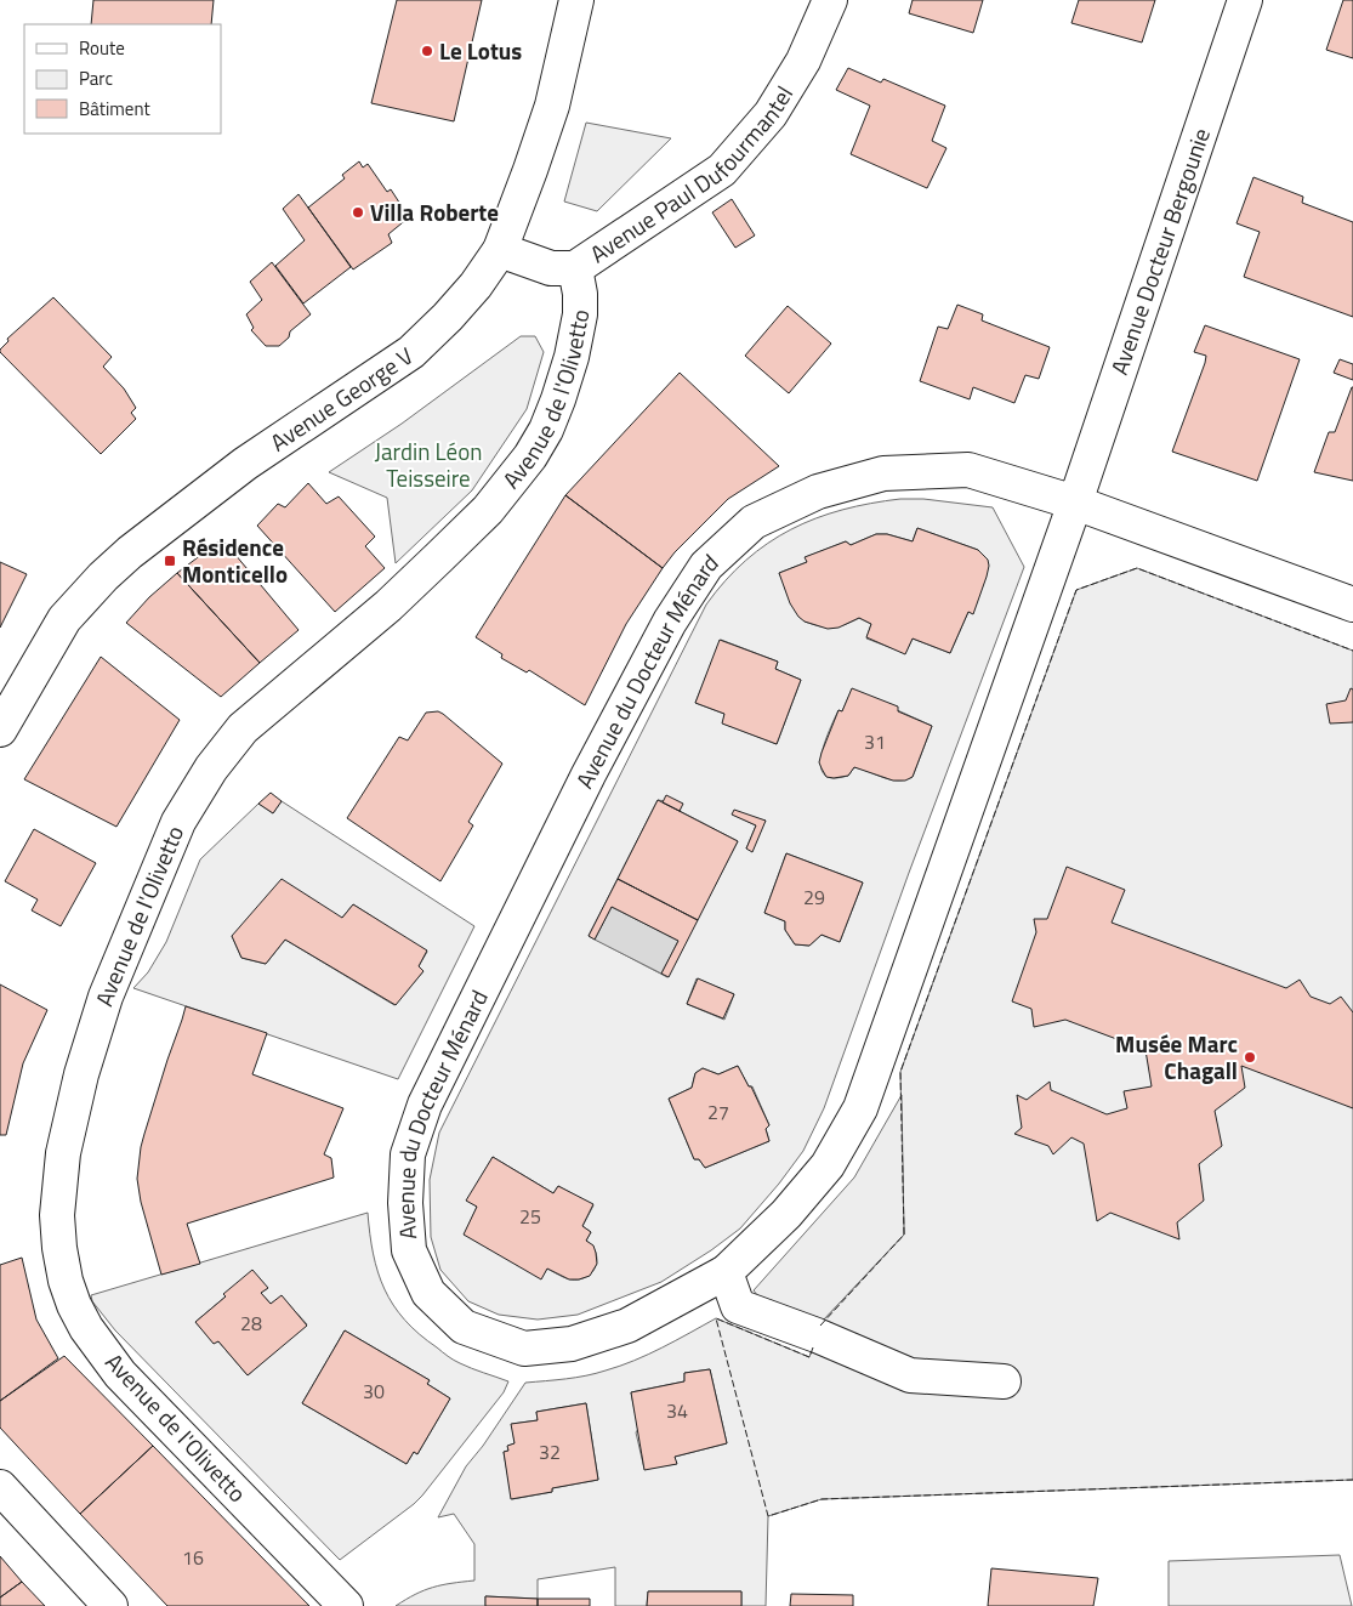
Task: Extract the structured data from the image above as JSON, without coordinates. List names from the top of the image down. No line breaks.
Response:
{"streets":{"street":["Avenue Paul Dufourmantel","Avenue Docteur Bergounie","Avenue de l'Olivetto","Avenue George V","Avenue du Docteur Ménard"]},"crossings":[["Avenue Paul Dufourmantel","Avenue de l'Olivetto"],["Avenue Paul Dufourmantel","Avenue George V"],["Avenue Docteur Bergounie","Avenue du Docteur Ménard"]],"parks":["Jardin Léon Teisseire"],"places":{"other":["Le Lotus","Villa Roberte","Musée Marc Chagall"],"transit":["Résidence Monticello"]},"house_numbers":["31","29","27","25","28","30","34","32","16"],"legend":["Route","Parc","Bâtiment"]}
